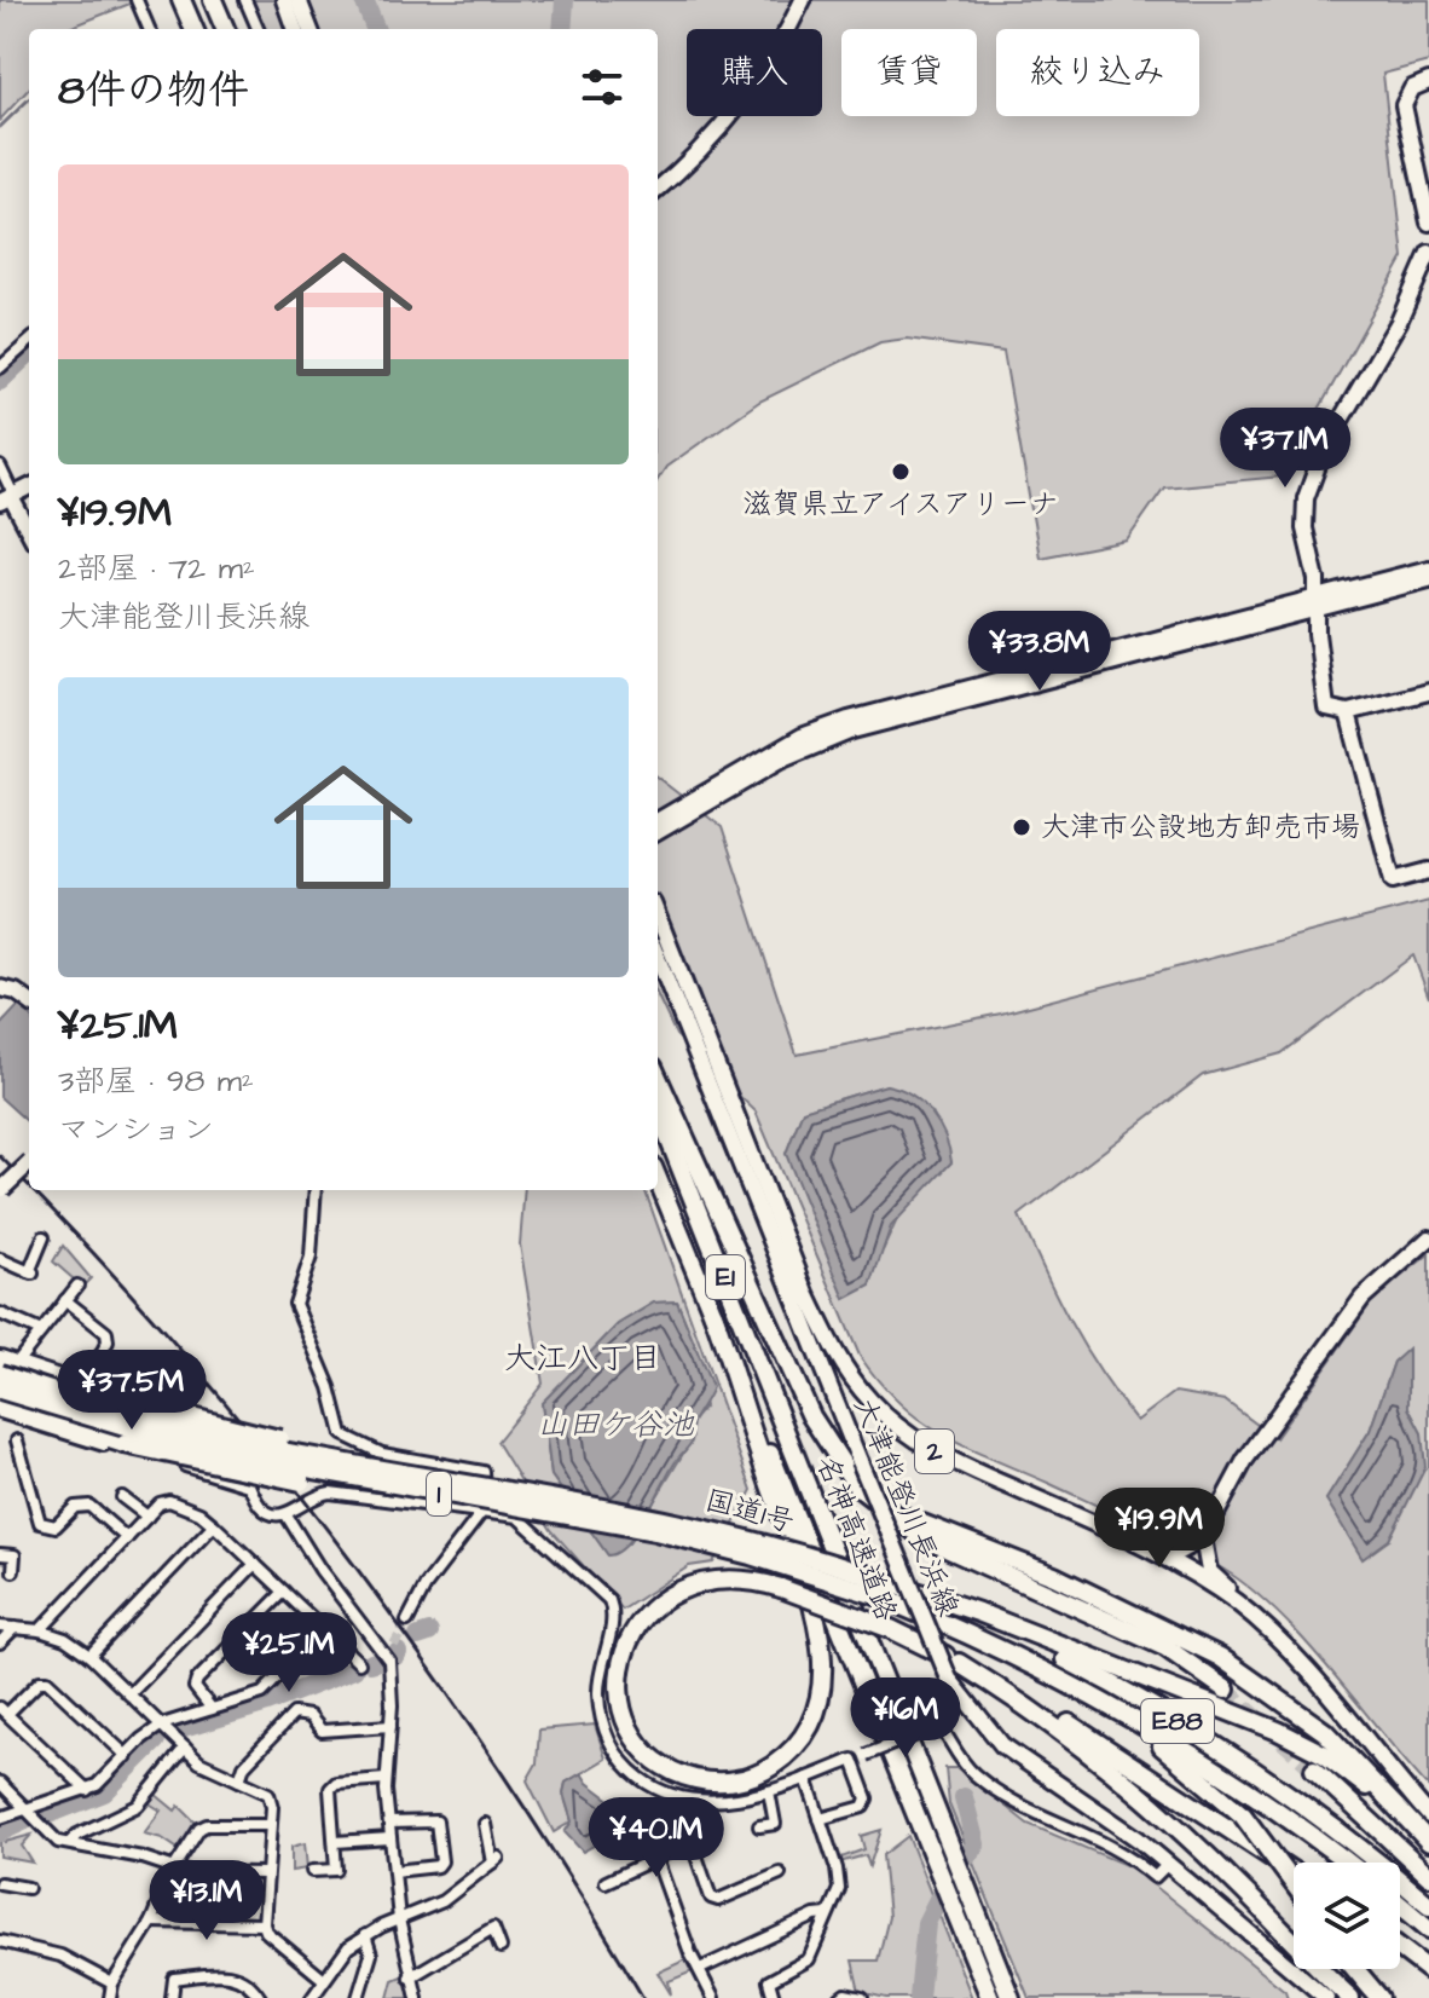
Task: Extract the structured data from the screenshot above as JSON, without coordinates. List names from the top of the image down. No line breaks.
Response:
{"streets":{"highway":["E1","1","国道1号","名神高速道路","E88"],"street":["2","大津能登川長浜線"]},"crossings":[["大津能登川長浜線","E88"],["国道1号","E88"],["名神高速道路","E88"]],"districts":["大江八丁目"],"water":["山田ケ谷池"],"places":["滋賀県立アイスアリーナ","大津市公設地方卸売市場"],"page":{"chip":["購入","賃貸","絞り込み"],"heading":"8件の物件","list":[{"name":"¥19.9M","note":"2部屋 · 72 m² · 大津能登川長浜線"},{"name":"¥25.1M","note":"3部屋 · 98 m² · マンション"}],"price":["¥37.1M","¥33.8M","¥37.5M","¥19.9M","¥25.1M","¥16M","¥40.1M","¥13.1M"]}}
